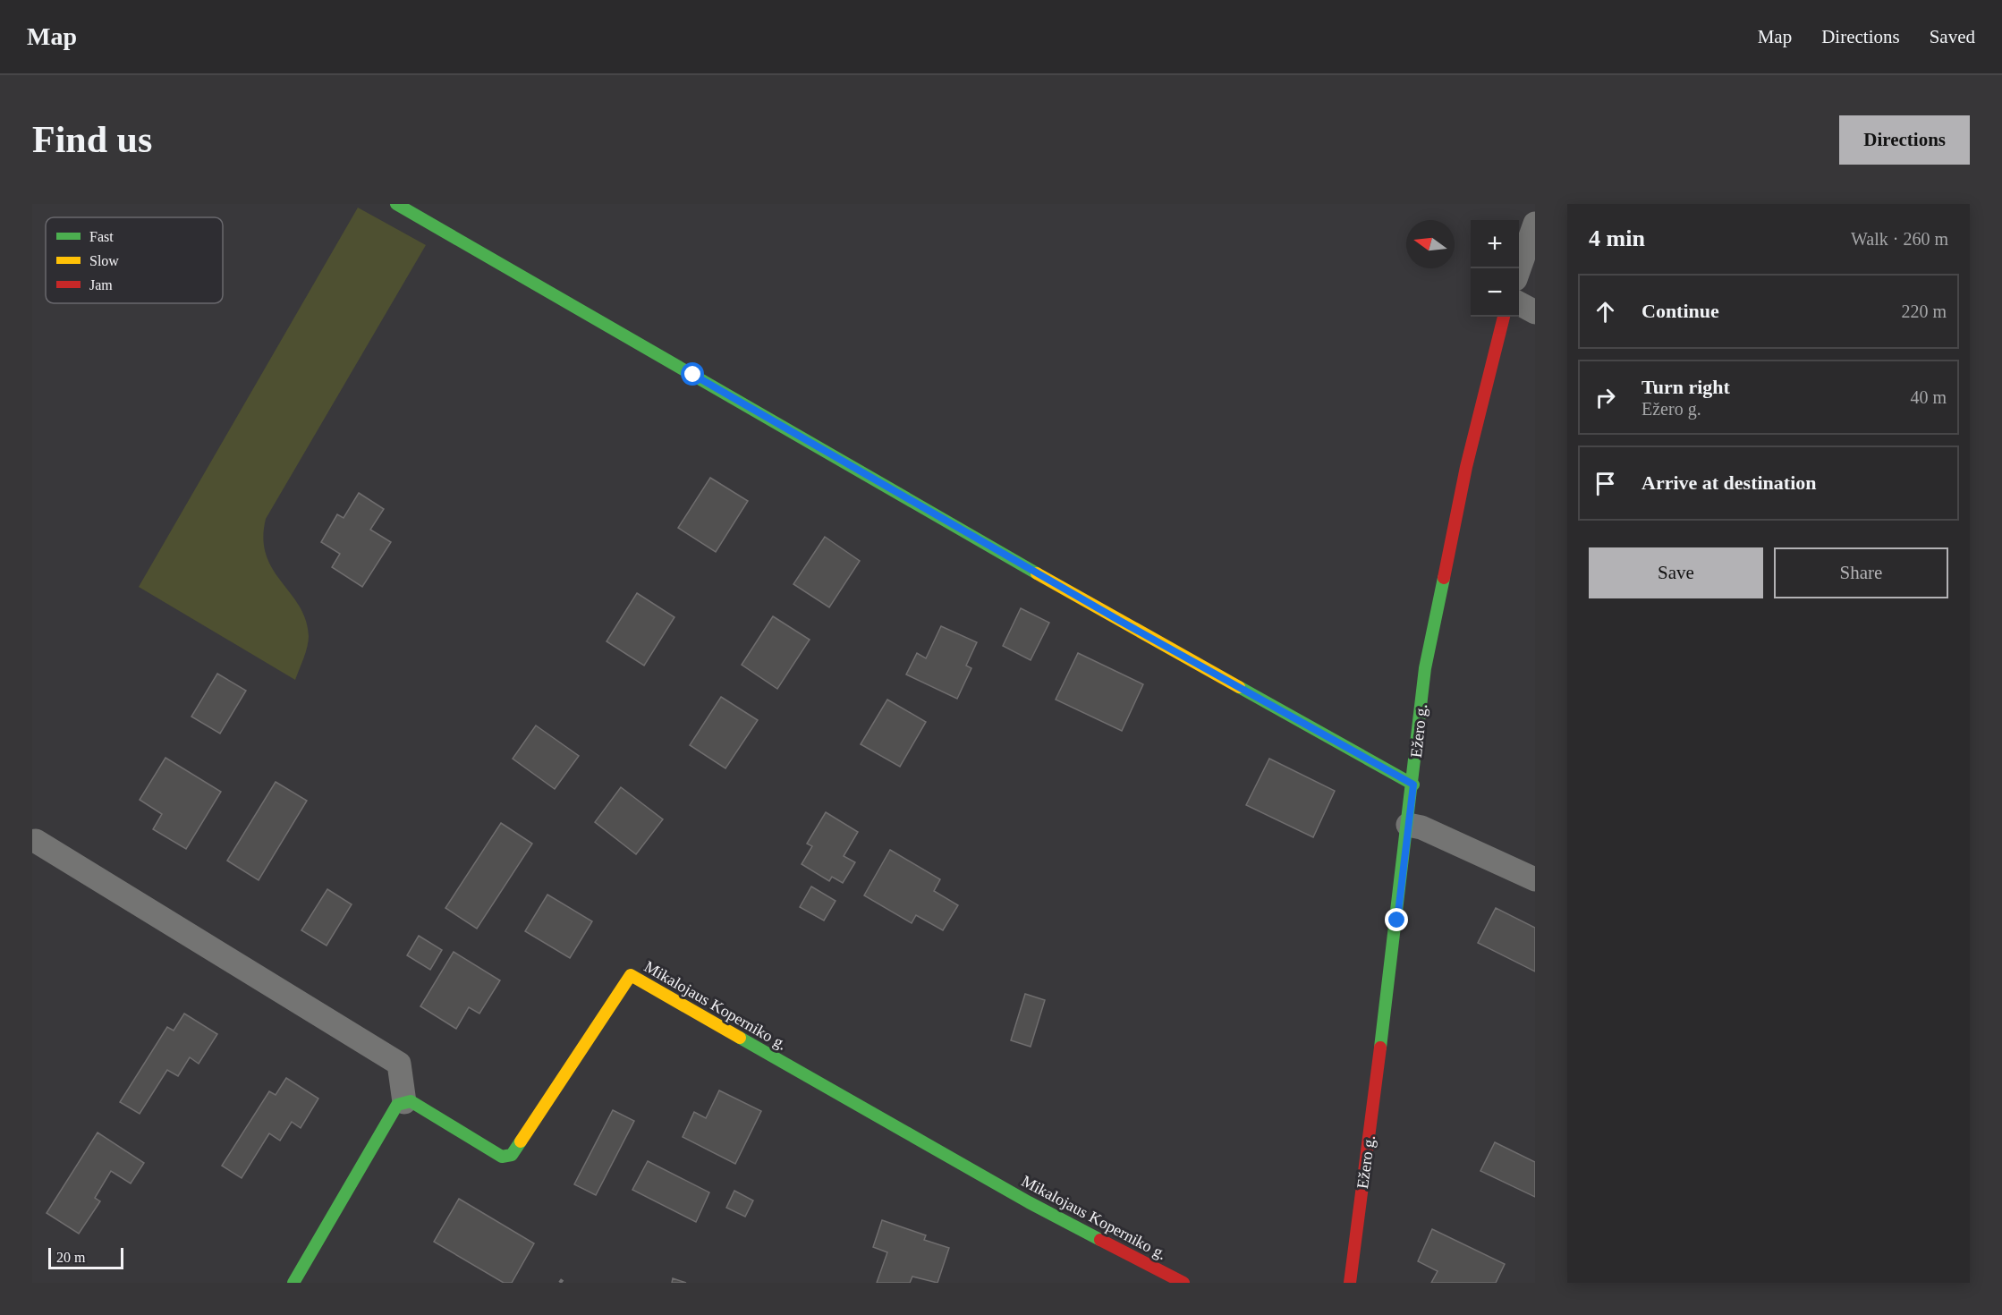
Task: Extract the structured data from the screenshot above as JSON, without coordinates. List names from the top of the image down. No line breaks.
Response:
{"streets":{"street":["Ežero g.","Mikalojaus Koperniko g."]},"legend":["Fast","Slow","Jam"],"scale_bar":"20 m","north":"left","page":{"header":"Map","nav":["Map","Directions","Saved"],"buttons":["Directions",["Save","Share"]],"title":"Find us","heading":["4 min","Walk · 260 m"],"map_buttons":["+","−"],"list":[["Continue","220 m"],["Turn right","Ežero g.","40 m"],"Arrive at destination"],"scale":"20 m"}}
